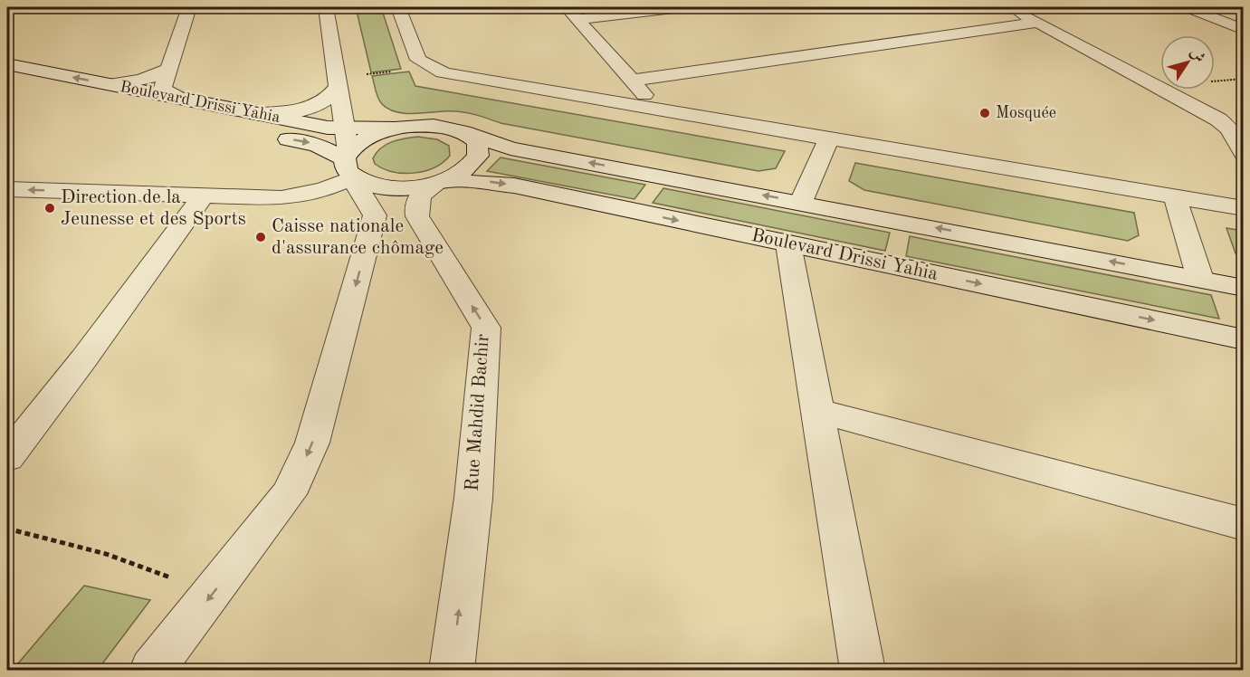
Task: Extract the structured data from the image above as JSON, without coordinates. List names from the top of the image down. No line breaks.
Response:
{"streets":{"street":["Boulevard Drissi Yahia","Rue Mahdid Bachir"]},"crossings":[["Boulevard Drissi Yahia","Rue Mahdid Bachir"]],"places":["Mosquée","Direction de la Jeunesse et des Sports","Caisse nationale d'assurance chômage"],"north":"top right"}
